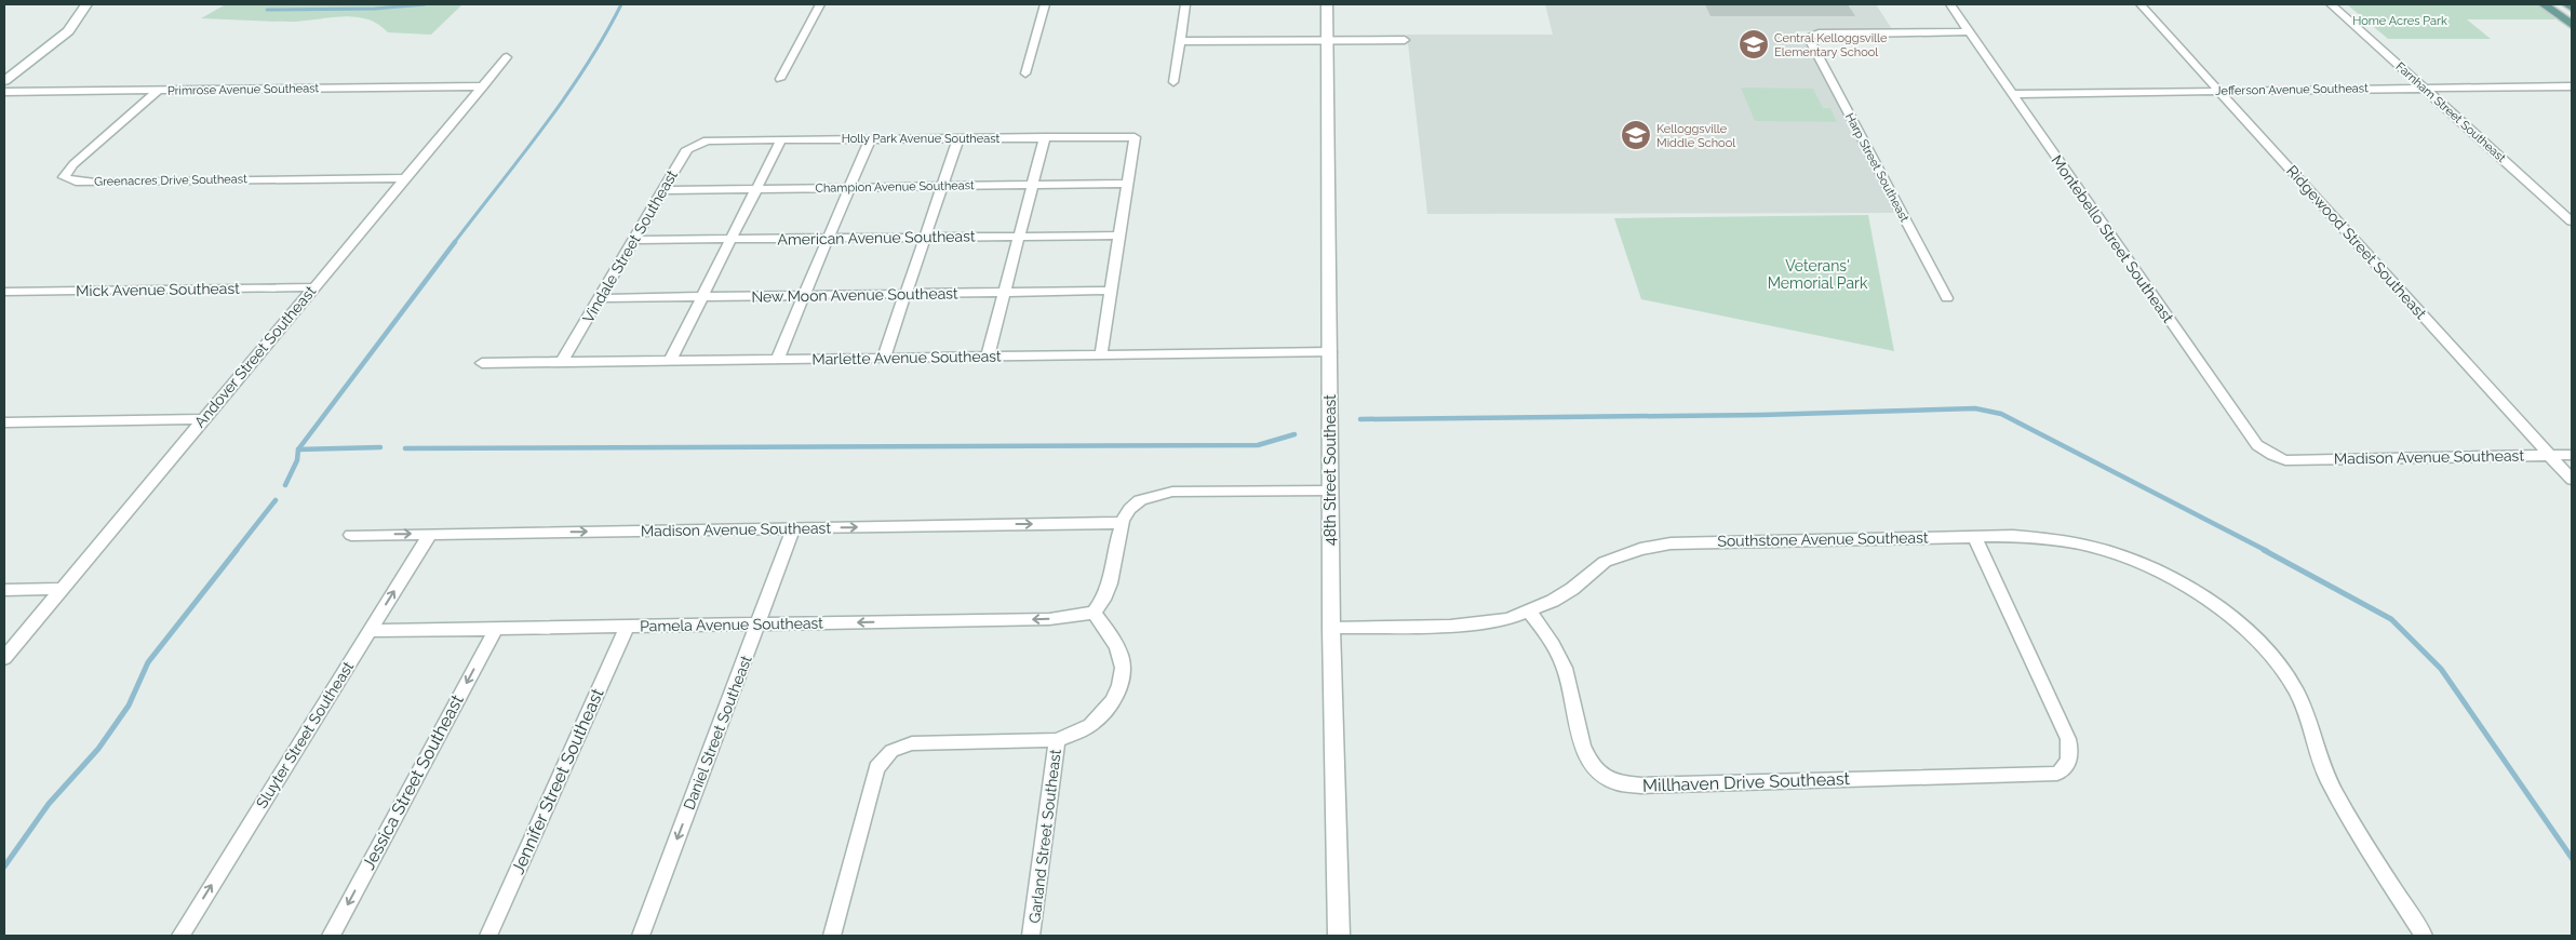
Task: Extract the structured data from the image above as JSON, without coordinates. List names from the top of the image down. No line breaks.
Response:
{"streets":{"street":["Primrose Avenue Southeast","Jefferson Avenue Southeast","Farnham Street Southeast","Holly Park Avenue Southeast","Harp Street Southeast","Greenacres Drive Southeast","Champion Avenue Southeast","American Avenue Southeast","Montebello Street Southeast","Ridgewood Street Southeast","Vindale Street Southeast","Mick Avenue Southeast","New Moon Avenue Southeast","Andover Street Southeast","Marlette Avenue Southeast","Madison Avenue Southeast","48th Street Southeast","Southstone Avenue Southeast","Pamela Avenue Southeast","Daniel Street Southeast","Sluyter Street Southeast","Jennifer Street Southeast","Jessica Street Southeast","Millhaven Drive Southeast","Garland Street Southeast"]},"crossings":[["Primrose Avenue Southeast","Greenacres Drive Southeast"],["Primrose Avenue Southeast","Andover Street Southeast"],["Jefferson Avenue Southeast","Farnham Street Southeast"],["Jefferson Avenue Southeast","Montebello Street Southeast"],["Jefferson Avenue Southeast","Ridgewood Street Southeast"],["Holly Park Avenue Southeast","Champion Avenue Southeast"],["Holly Park Avenue Southeast","Vindale Street Southeast"],["Harp Street Southeast","Montebello Street Southeast"],["Greenacres Drive Southeast","Andover Street Southeast"],["Champion Avenue Southeast","Vindale Street Southeast"],["American Avenue Southeast","Vindale Street Southeast"],["Montebello Street Southeast","Madison Avenue Southeast"],["Ridgewood Street Southeast","Madison Avenue Southeast"],["Vindale Street Southeast","New Moon Avenue Southeast"],["Vindale Street Southeast","Marlette Avenue Southeast"],["Mick Avenue Southeast","Andover Street Southeast"],["Marlette Avenue Southeast","48th Street Southeast"],["Madison Avenue Southeast","Daniel Street Southeast"],["Madison Avenue Southeast","Sluyter Street Southeast"],["48th Street Southeast","Southstone Avenue Southeast"],["Southstone Avenue Southeast","Millhaven Drive Southeast"],["Pamela Avenue Southeast","Daniel Street Southeast"],["Pamela Avenue Southeast","Sluyter Street Southeast"],["Pamela Avenue Southeast","Jennifer Street Southeast"],["Pamela Avenue Southeast","Jessica Street Southeast"],["Pamela Avenue Southeast","Garland Street Southeast"]],"one_way":["Madison Avenue Southeast","Pamela Avenue Southeast","Daniel Street Southeast","Sluyter Street Southeast","Jessica Street Southeast"],"parks":["Home Acres Park","Veterans' Memorial Park"],"places":{"school or university":["Central Kelloggsville Elementary School","Kelloggsville Middle School"]}}
